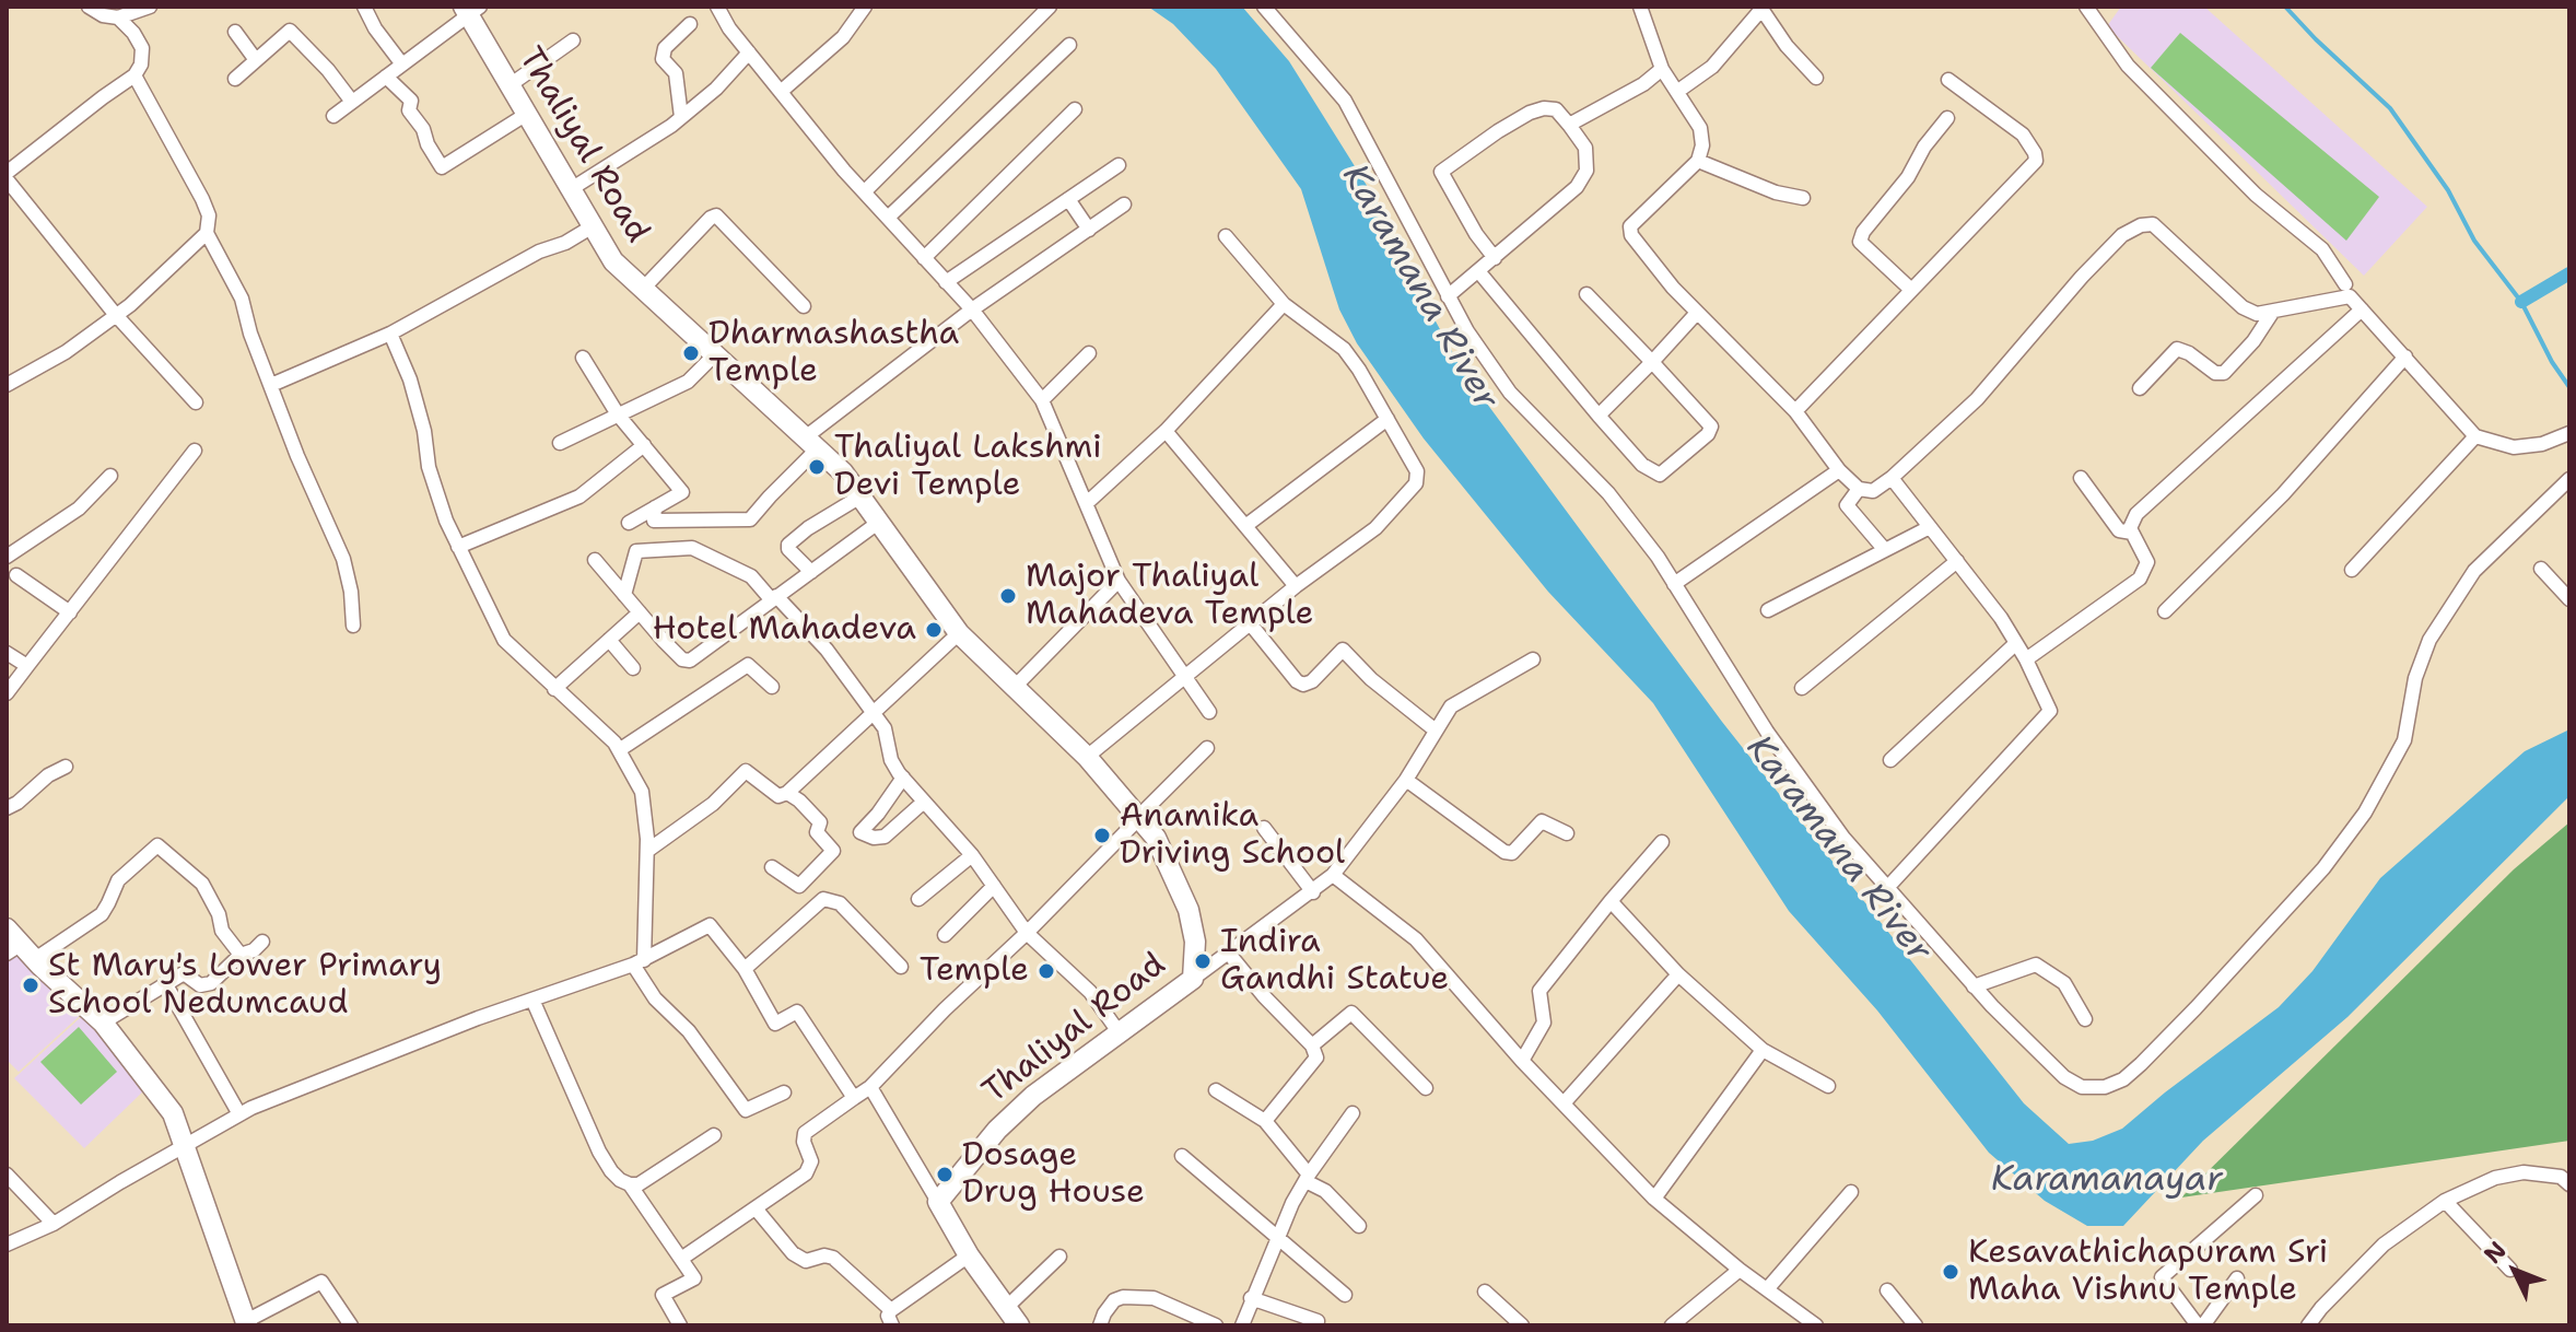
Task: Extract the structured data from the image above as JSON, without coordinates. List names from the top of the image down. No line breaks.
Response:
{"streets":{"street":["Thaliyal Road"]},"water":["Karamana River","Karamanayar"],"places":["Dharmashastha Temple","Thaliyal Lakshmi Devi Temple","Major Thaliyal Mahadeva Temple","Hotel Mahadeva","Anamika Driving School","Indira Gandhi Statue","Temple","St Mary's Lower Primary School Nedumcaud","Dosage Drug House","Kesavathichapuram Sri Maha Vishnu Temple"],"north":"top left"}
